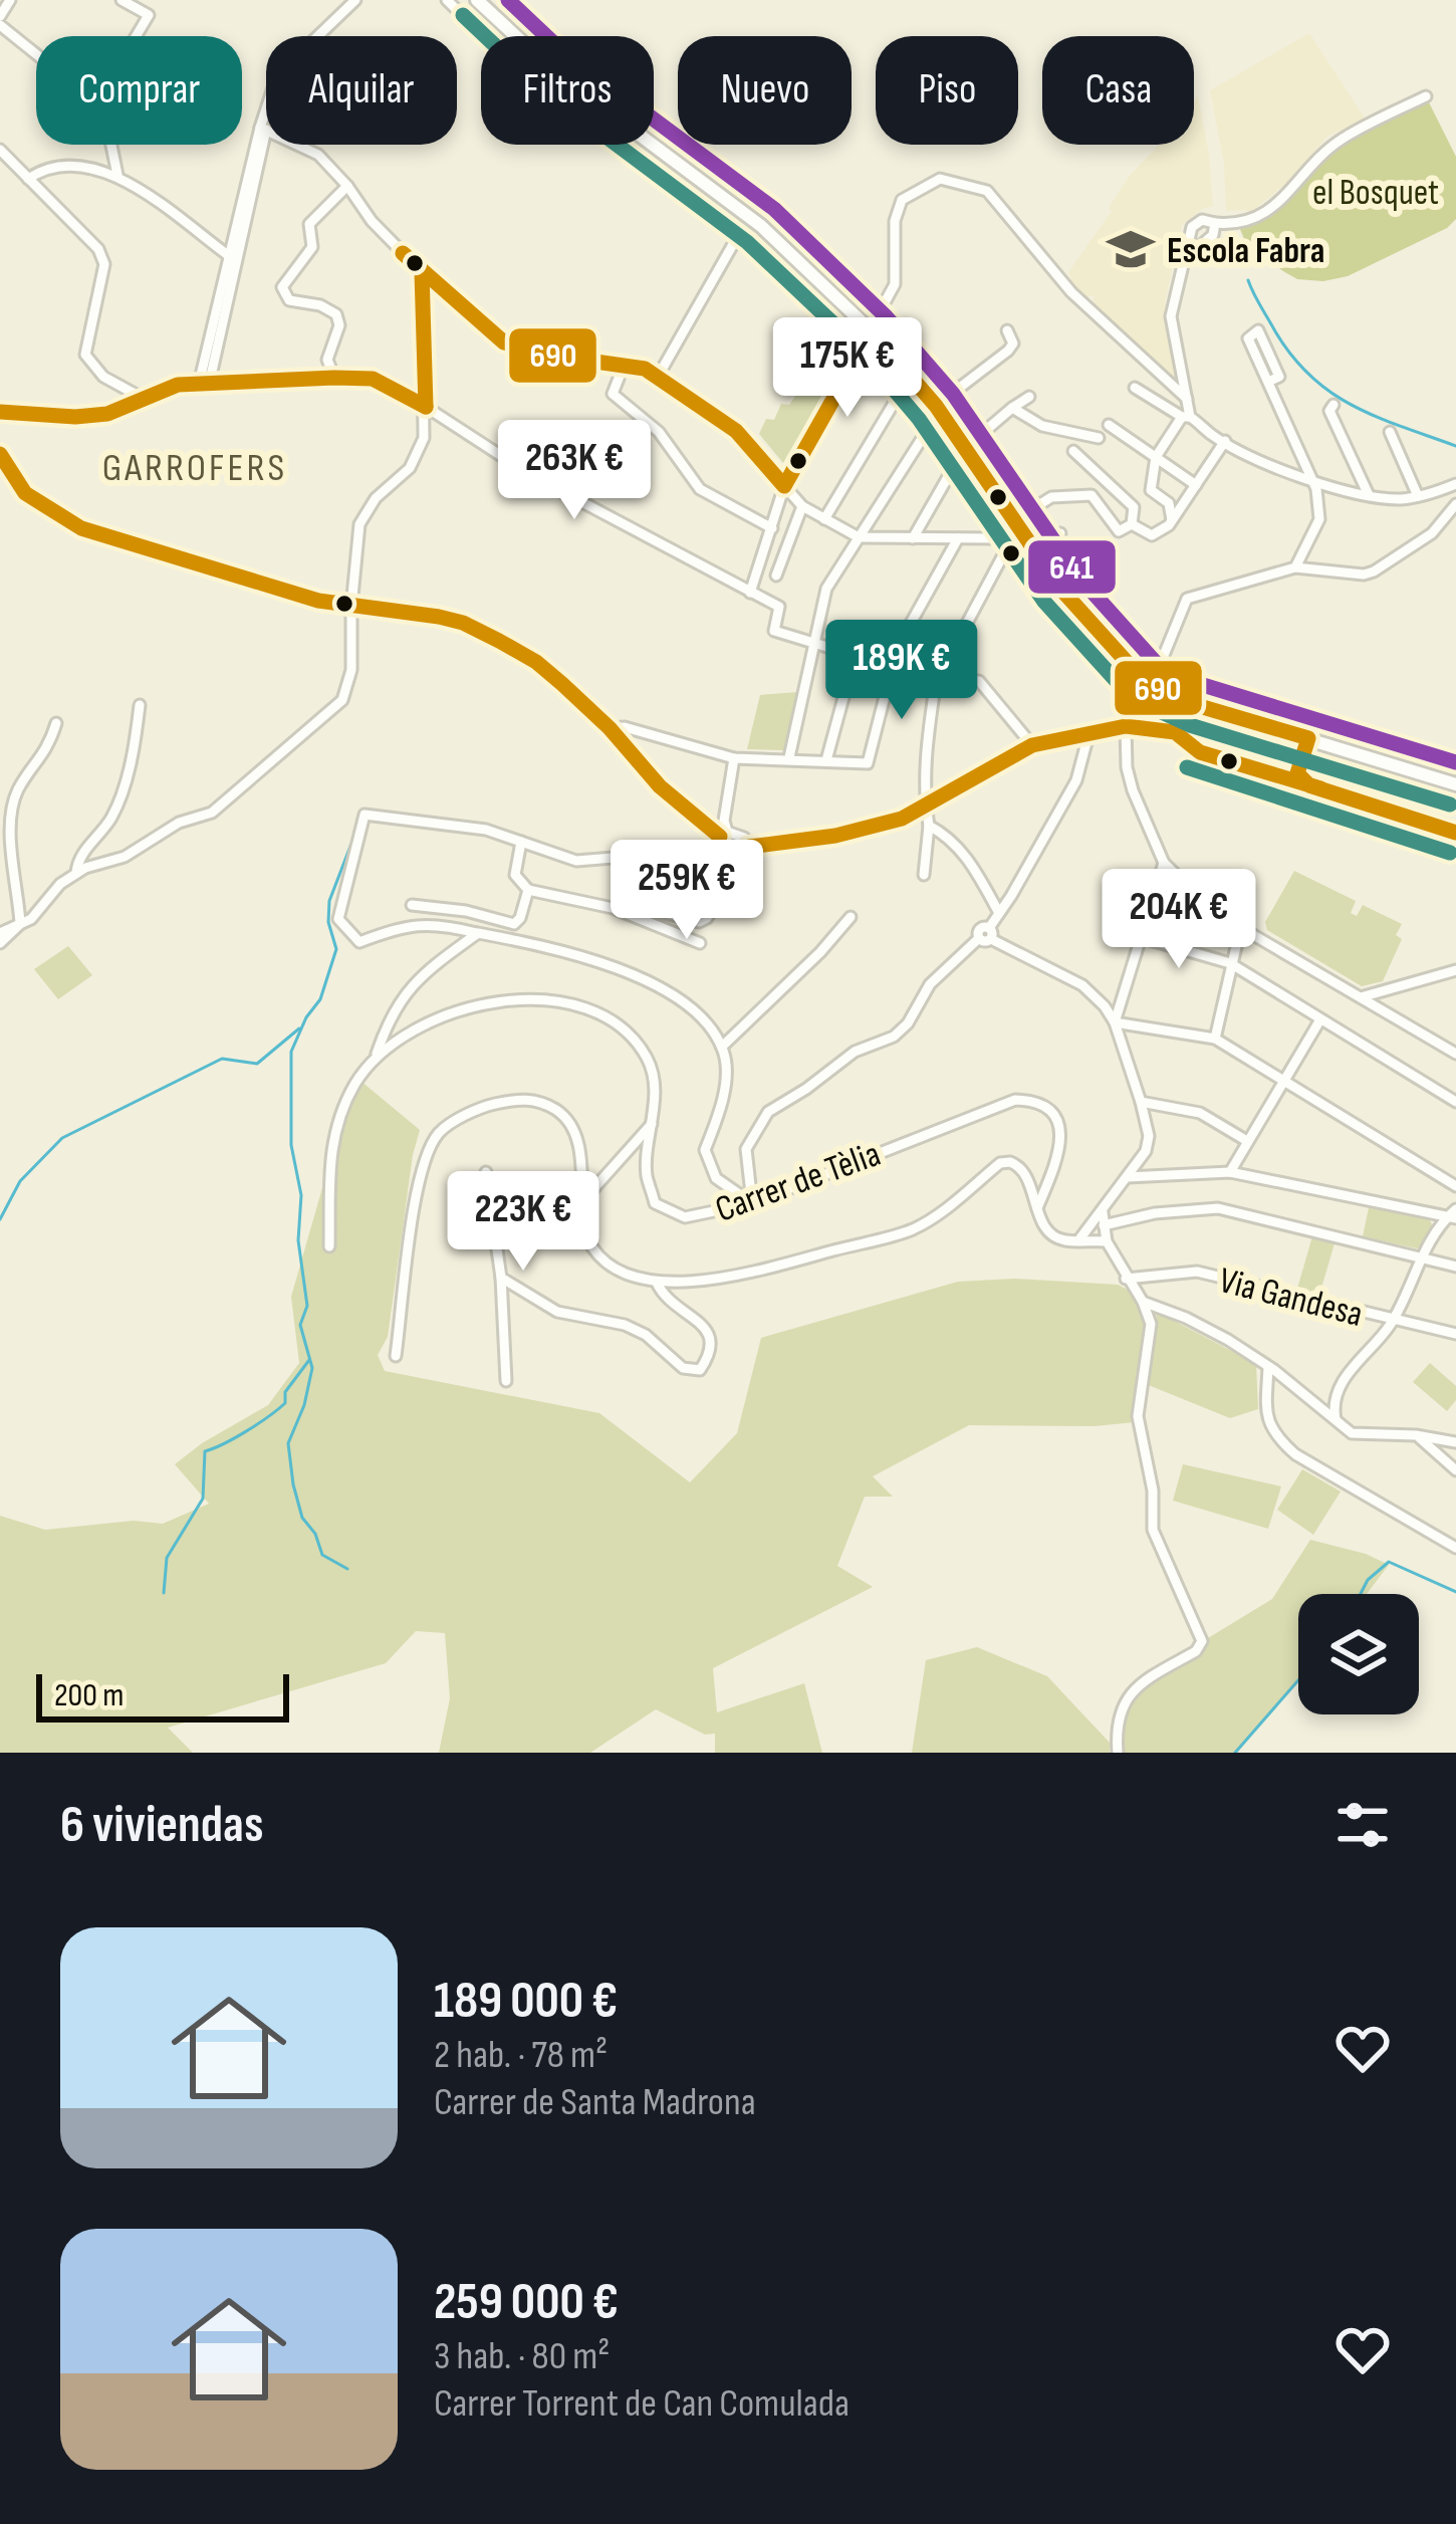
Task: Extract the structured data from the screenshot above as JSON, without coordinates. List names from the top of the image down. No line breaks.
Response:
{"streets":{"street":["Carrer de Tèlia","Via Gandesa"]},"districts":["GARROFERS"],"parks":["el Bosquet"],"places":{"school or university":["Escola Fabra"]},"lines":["transit line 641","transit line 690"],"scale_bar":"200 m","page":{"chip":["Comprar","Alquilar","Filtros","Nuevo","Piso","Casa"],"price":["175K €","263K €","189K €","259K €","204K €","223K €"],"scale":"200 m","heading":"6 viviendas","list":[{"name":"189 000 €","note":"2 hab. · 78 m² · Carrer de Santa Madrona"},{"name":"259 000 €","note":"3 hab. · 80 m² · Carrer Torrent de Can Comulada"}]}}
